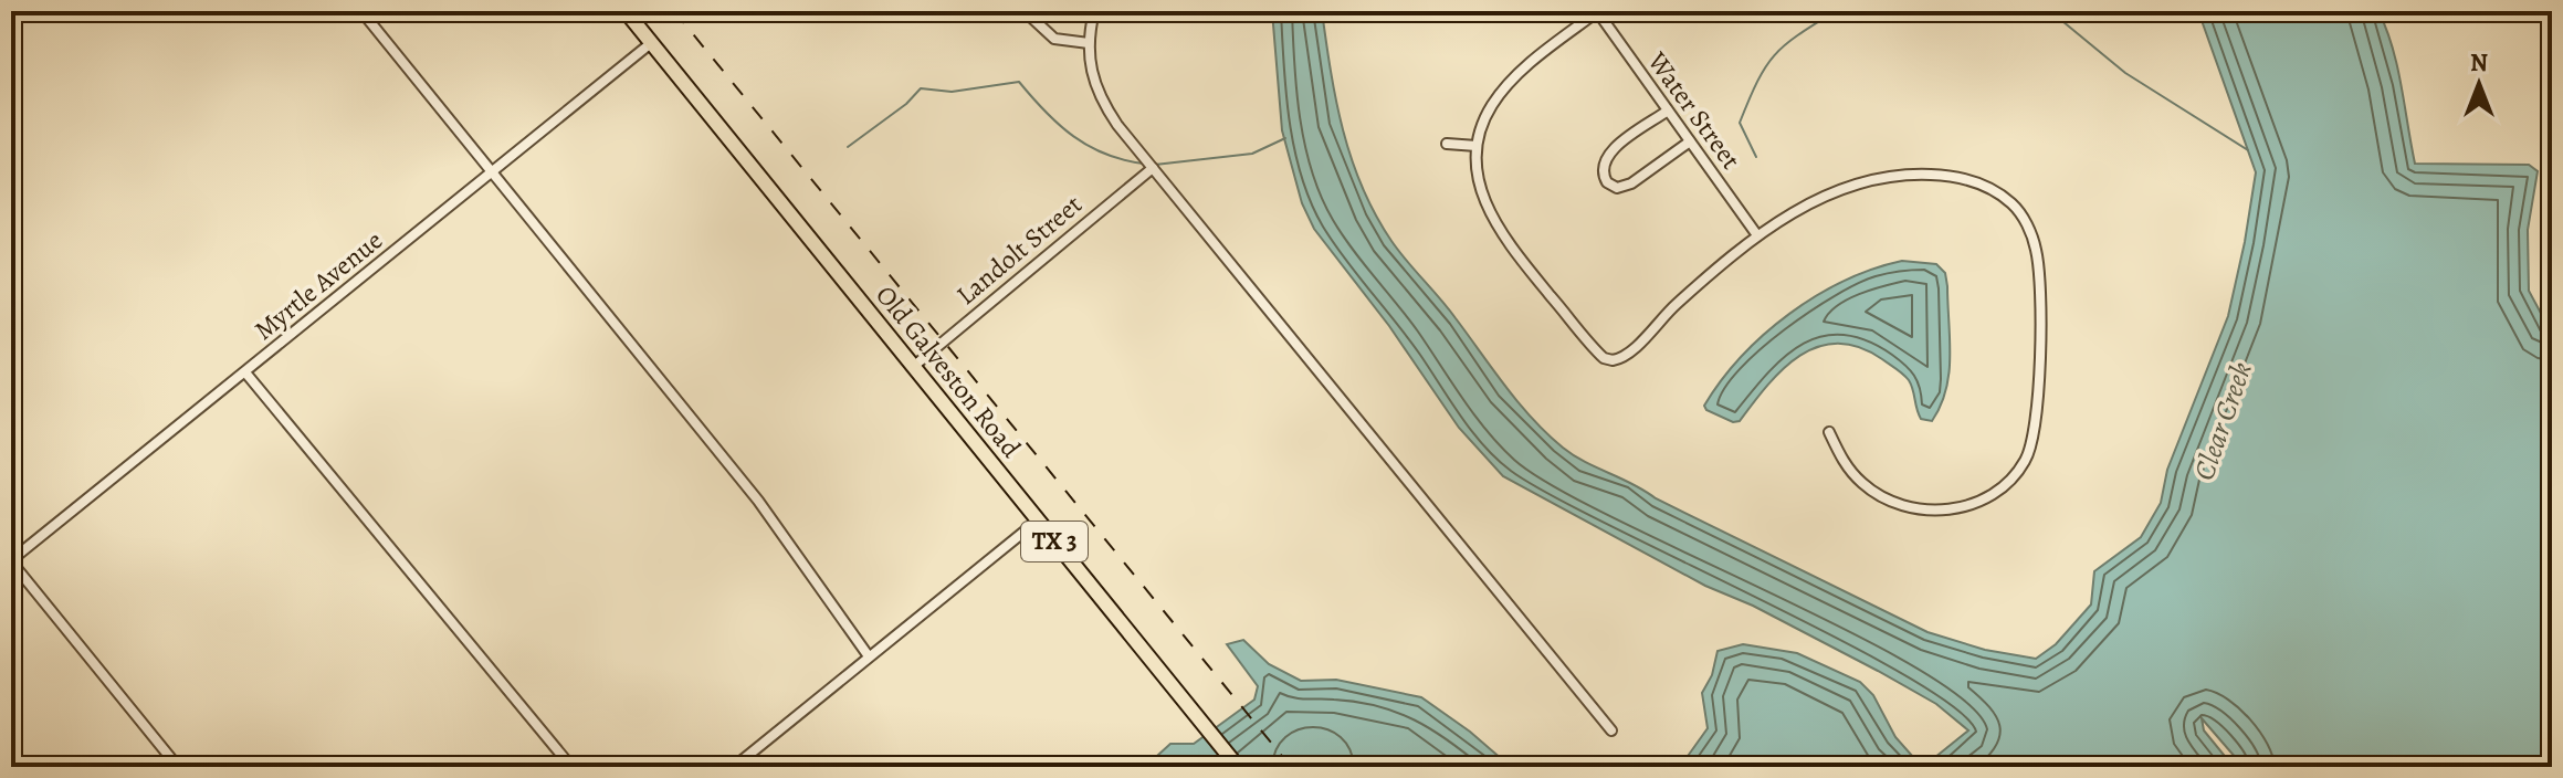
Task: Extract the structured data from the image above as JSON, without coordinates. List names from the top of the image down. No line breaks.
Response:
{"streets":{"main road":["Old Galveston Road","TX 3"],"street":["Water Street","Landolt Street","Myrtle Avenue"]},"crossings":[["Landolt Street","Old Galveston Road"],["Myrtle Avenue","Old Galveston Road"]],"water":["Clear Creek"],"north":"top"}
